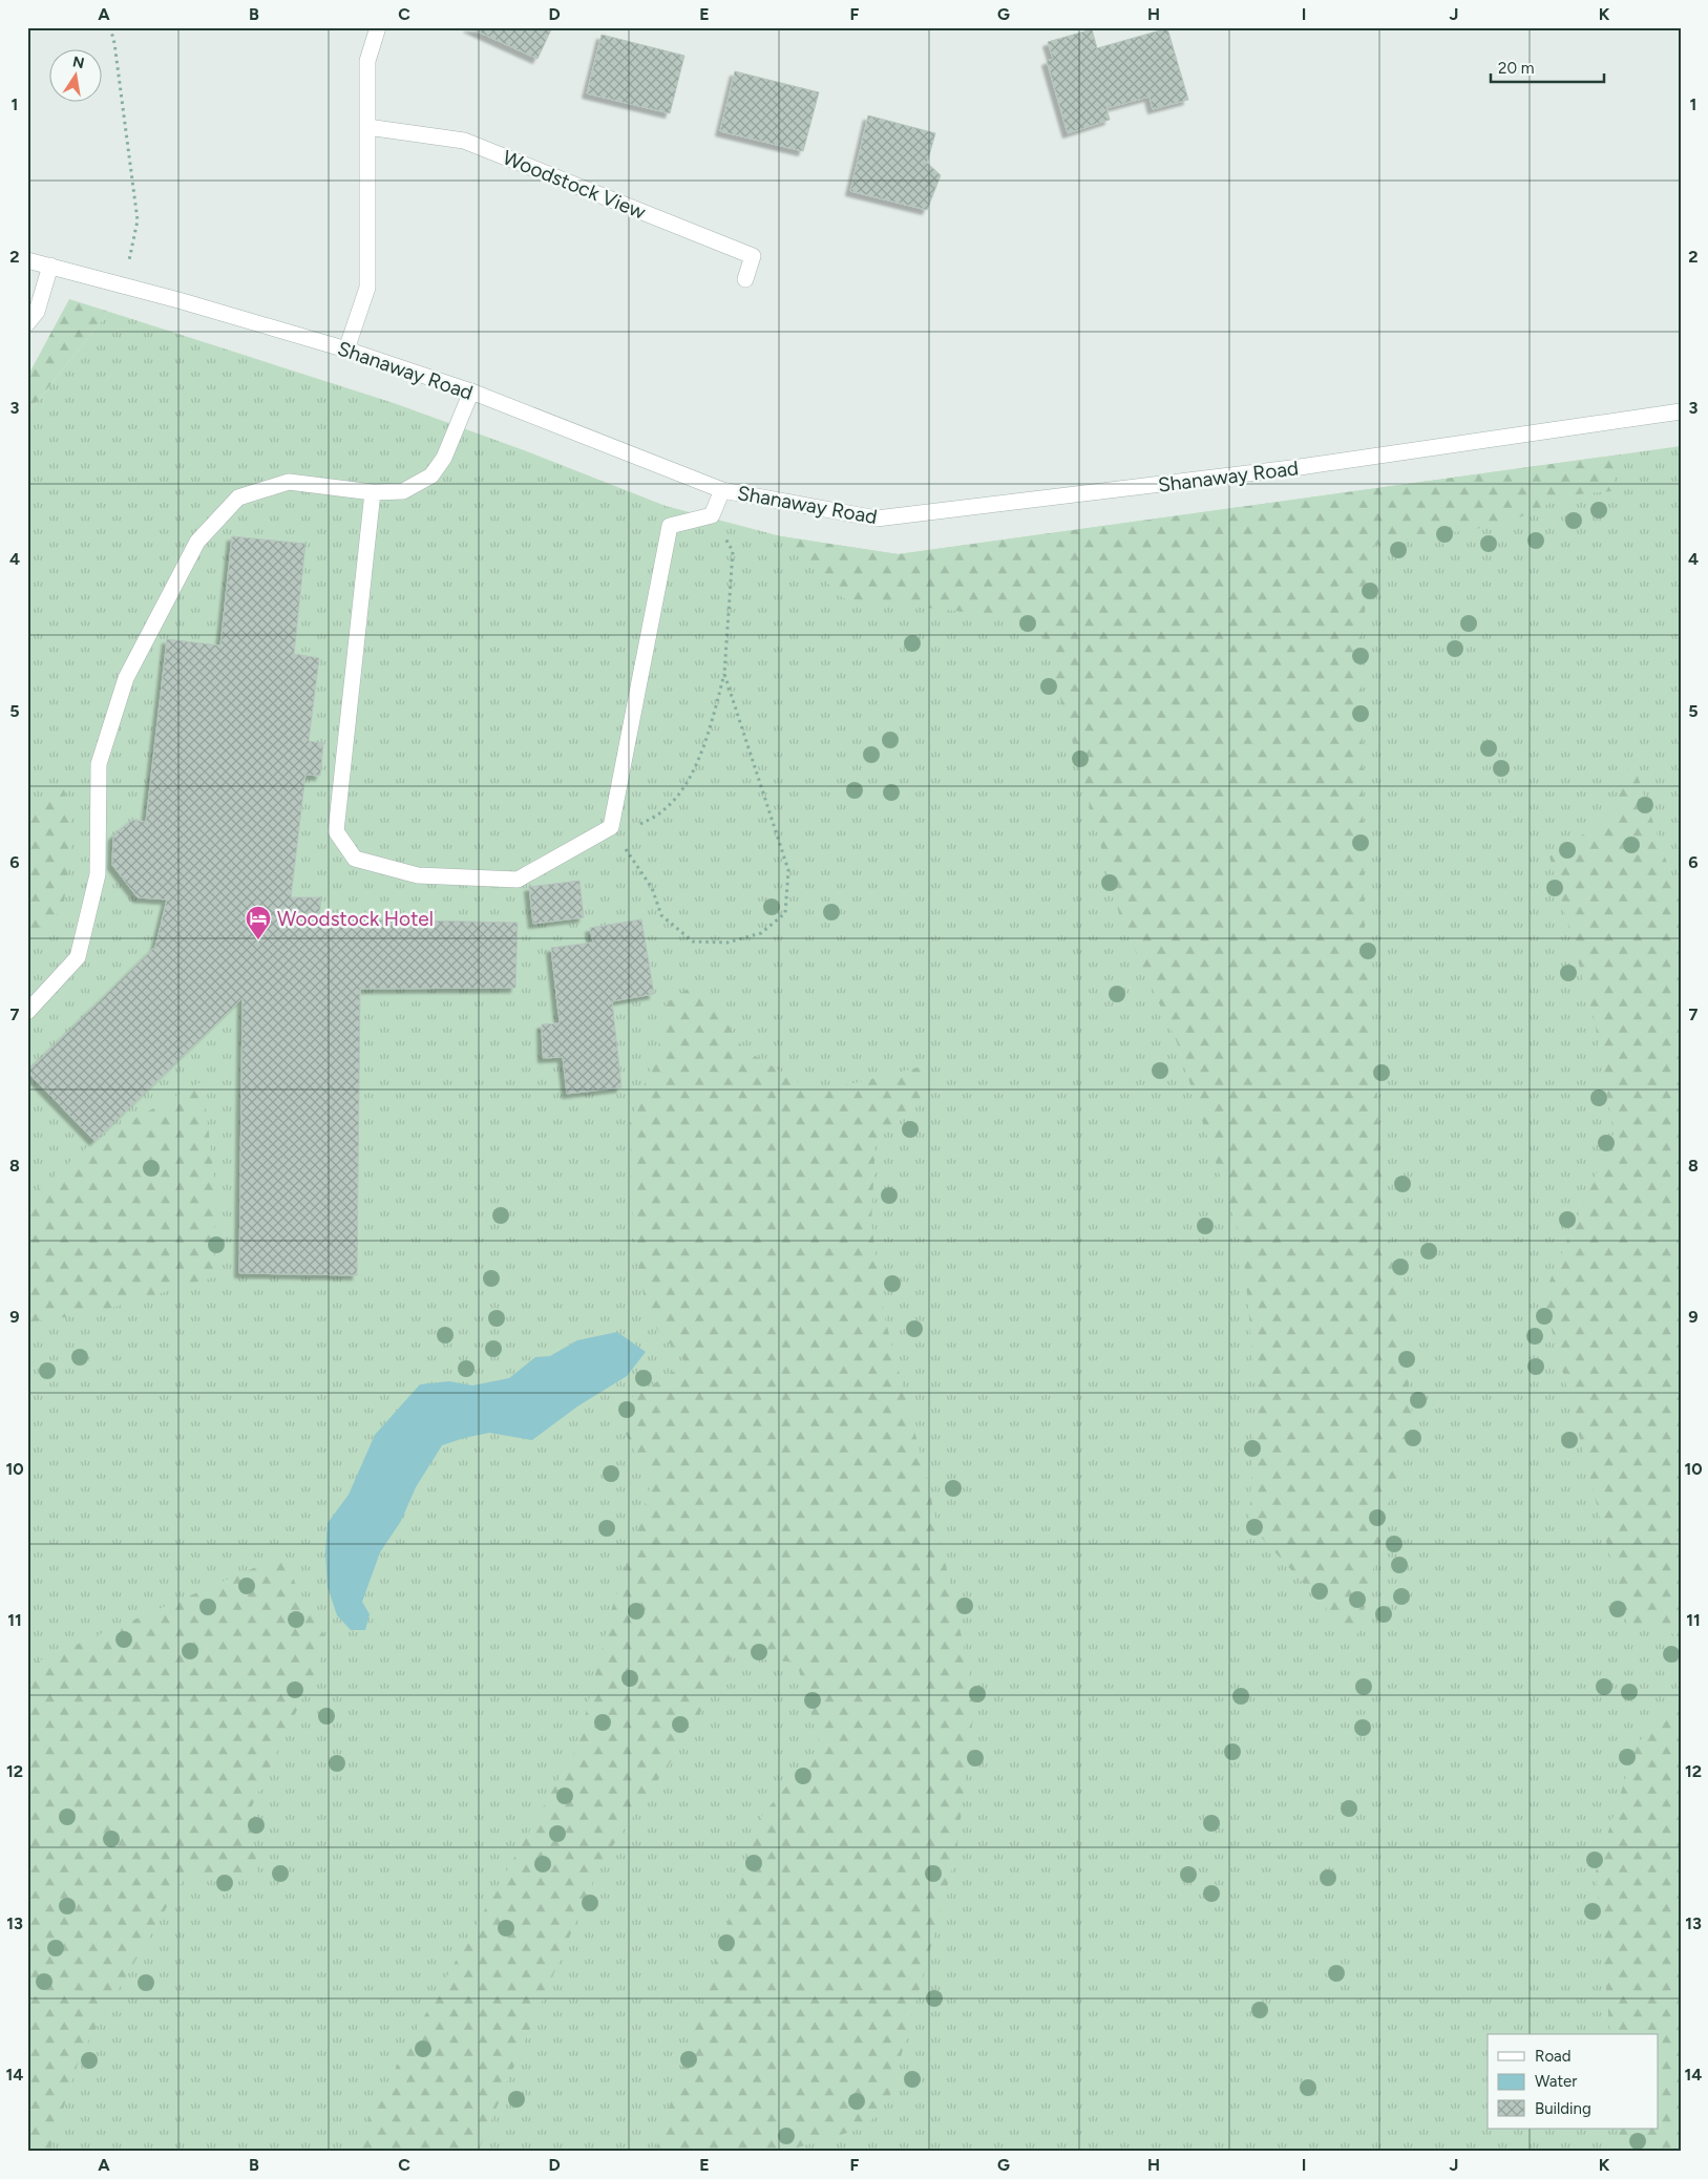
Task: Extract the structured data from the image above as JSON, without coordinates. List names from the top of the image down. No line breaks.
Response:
{"streets":{"street":["Woodstock View","Shanaway Road"]},"places":{"hotel":["Woodstock Hotel"]},"legend":["Road","Water","Building"],"scale_bar":"20 m","north":"top","grid":{"columns":["A","B","C","D","E","F","G","H","I","J","K"],"rows":["1","2","3","4","5","6","7","8","9","10","11","12","13","14"]}}
